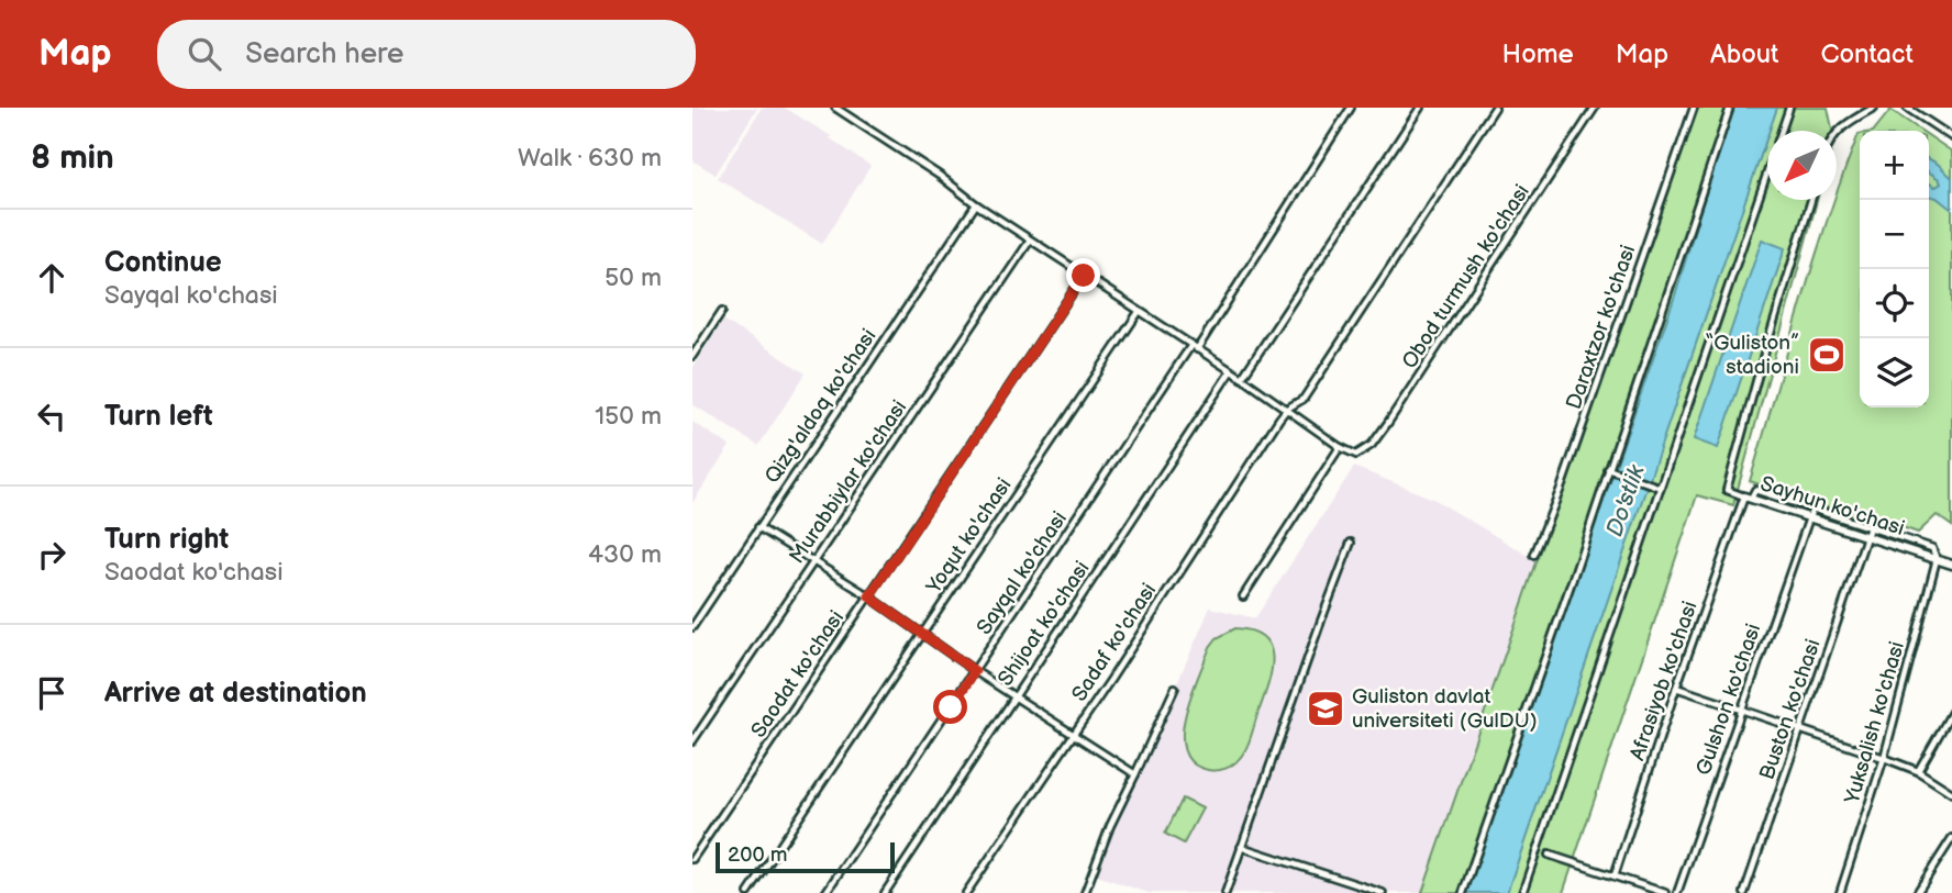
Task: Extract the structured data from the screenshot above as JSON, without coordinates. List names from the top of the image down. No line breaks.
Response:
{"streets":{"street":["Obod turmush ko'chasi","Daraxtzor ko'chasi","Qizg'aldoq ko'chasi","Murabbiylar ko'chasi","Sayhun ko'chasi","Yoqut ko'chasi","Sayqal ko'chasi","Shijoat ko'chasi","Sadaf ko'chasi","Saodat ko'chasi","Afrasiyob ko'chasi","Gulshon ko'chasi","Buston ko'chasi","Yuksalish ko'chasi"]},"crossings":[["Sayhun ko'chasi","Afrasiyob ko'chasi"],["Sayhun ko'chasi","Gulshon ko'chasi"],["Sayhun ko'chasi","Buston ko'chasi"],["Sayhun ko'chasi","Yuksalish ko'chasi"]],"water":["Do'stlik"],"places":{"sports":["“Guliston” stadioni"],"school or university":["Guliston davlat universiteti (GulDU)"]},"scale_bar":"200 m","north":"bottom left","page":{"header":"Map","search":"Search here","nav":["Home","Map","About","Contact"],"heading":["8 min","Walk · 630 m"],"map_buttons":["+","−"],"list":[["Continue","Sayqal ko'chasi","50 m"],["Turn left","150 m"],["Turn right","Saodat ko'chasi","430 m"],"Arrive at destination"],"scale":"200 m"}}
